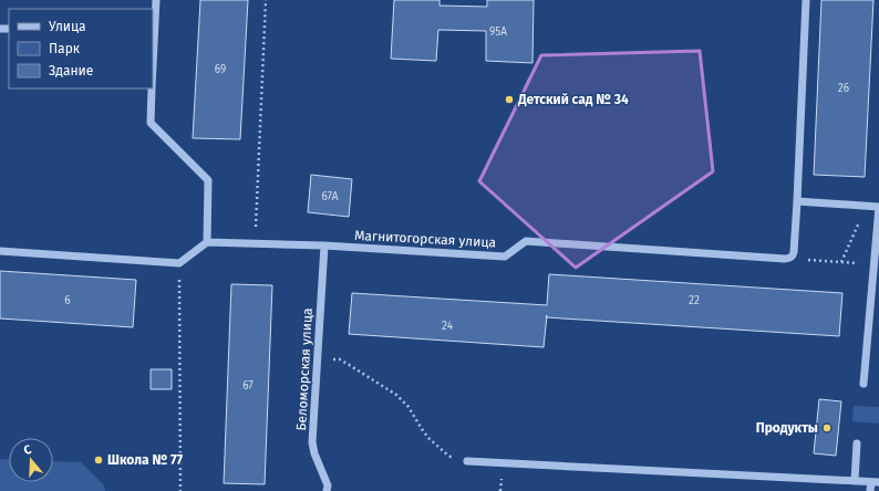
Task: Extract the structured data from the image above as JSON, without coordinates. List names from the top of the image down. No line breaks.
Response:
{"streets":{"street":["Магнитогорская улица","Беломорская улица"]},"crossings":[["Магнитогорская улица","Беломорская улица"]],"places":["Детский сад № 34","Продукты","Школа № 77"],"house_numbers":["95А","69","26","67А","6","22","24","67"],"legend":["Улица","Парк","Здание"],"north":"top"}
